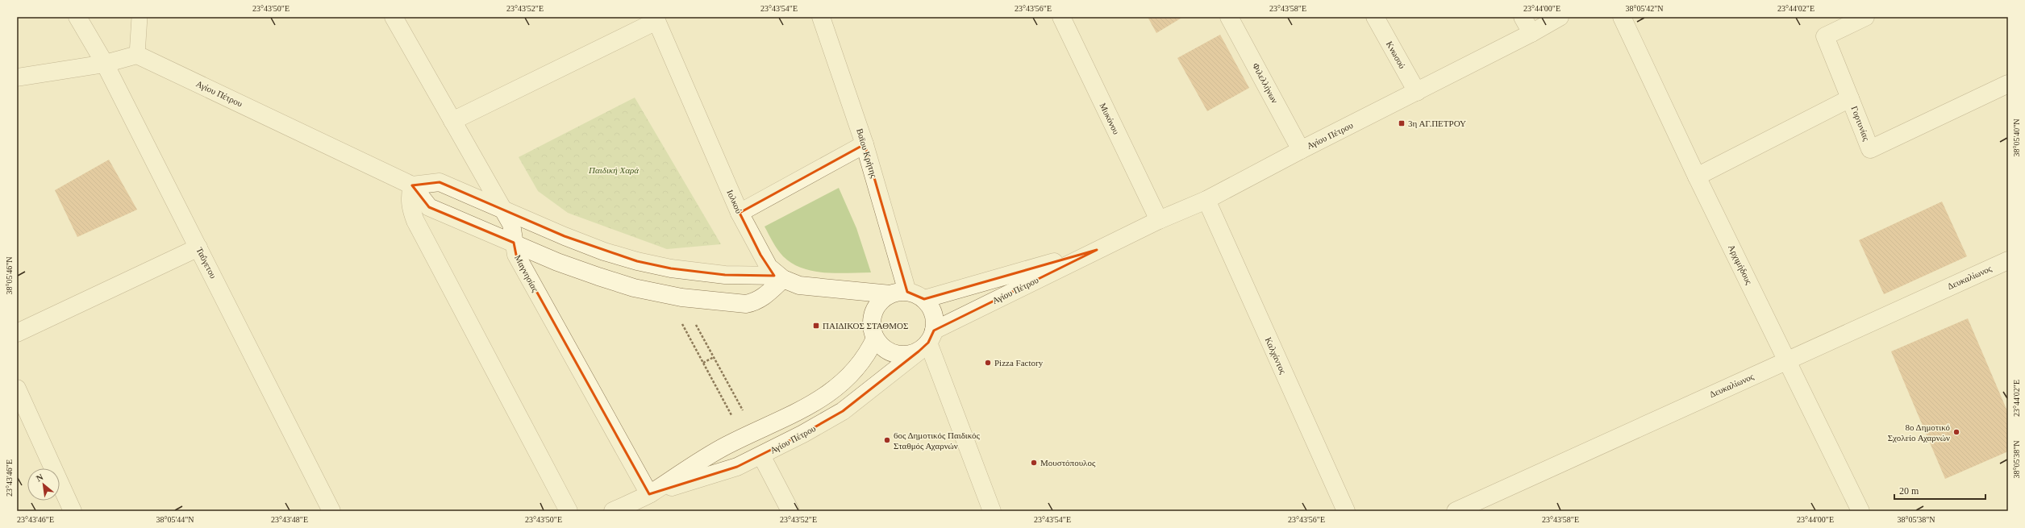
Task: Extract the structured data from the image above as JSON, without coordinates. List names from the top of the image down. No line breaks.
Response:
{"streets":{"street":["Κνωσού","Φιλελλήνων","Αγίου Πέτρου","Μυκόνου","Γορτυνίας","Βαϊου Κρήτης","Ιολκού","Ταΰγετου","Αρχιμήδους","Μαγνησίας","Δευκαλίωνος","Καλχάντος"]},"crossings":[["Κνωσού","Αγίου Πέτρου"],["Φιλελλήνων","Αγίου Πέτρου"],["Αγίου Πέτρου","Μυκόνου"],["Αγίου Πέτρου","Βαϊου Κρήτης"],["Αγίου Πέτρου","Ιολκού"],["Αγίου Πέτρου","Μαγνησίας"],["Αγίου Πέτρου","Καλχάντος"],["Γορτυνίας","Αρχιμήδους"],["Βαϊου Κρήτης","Ιολκού"],["Αρχιμήδους","Δευκαλίωνος"]],"parks":["Παιδική Χαρά"],"places":{"transit":["3η ΑΓ.ΠΕΤΡΟΥ","ΠΑΙΔΙΚΟΣ ΣΤΑΘΜΟΣ"],"other":["Pizza Factory","8ο Δημοτικό Σχολείο Αχαρνών","6ος Δημοτικός Παιδικός Σταθμός Αχαρνών","Μουστόπουλος"]},"scale_bar":"20 m","north":"top left","coordinates":["23°43'50\"E","23°43'52\"E","23°43'54\"E","23°43'56\"E","23°43'58\"E","23°44'00\"E","38°05'42\"N","23°44'02\"E","38°05'40\"N","38°05'46\"N","38°05'38\"N","23°43'46\"E","38°05'44\"N","23°43'48\"E"]}
